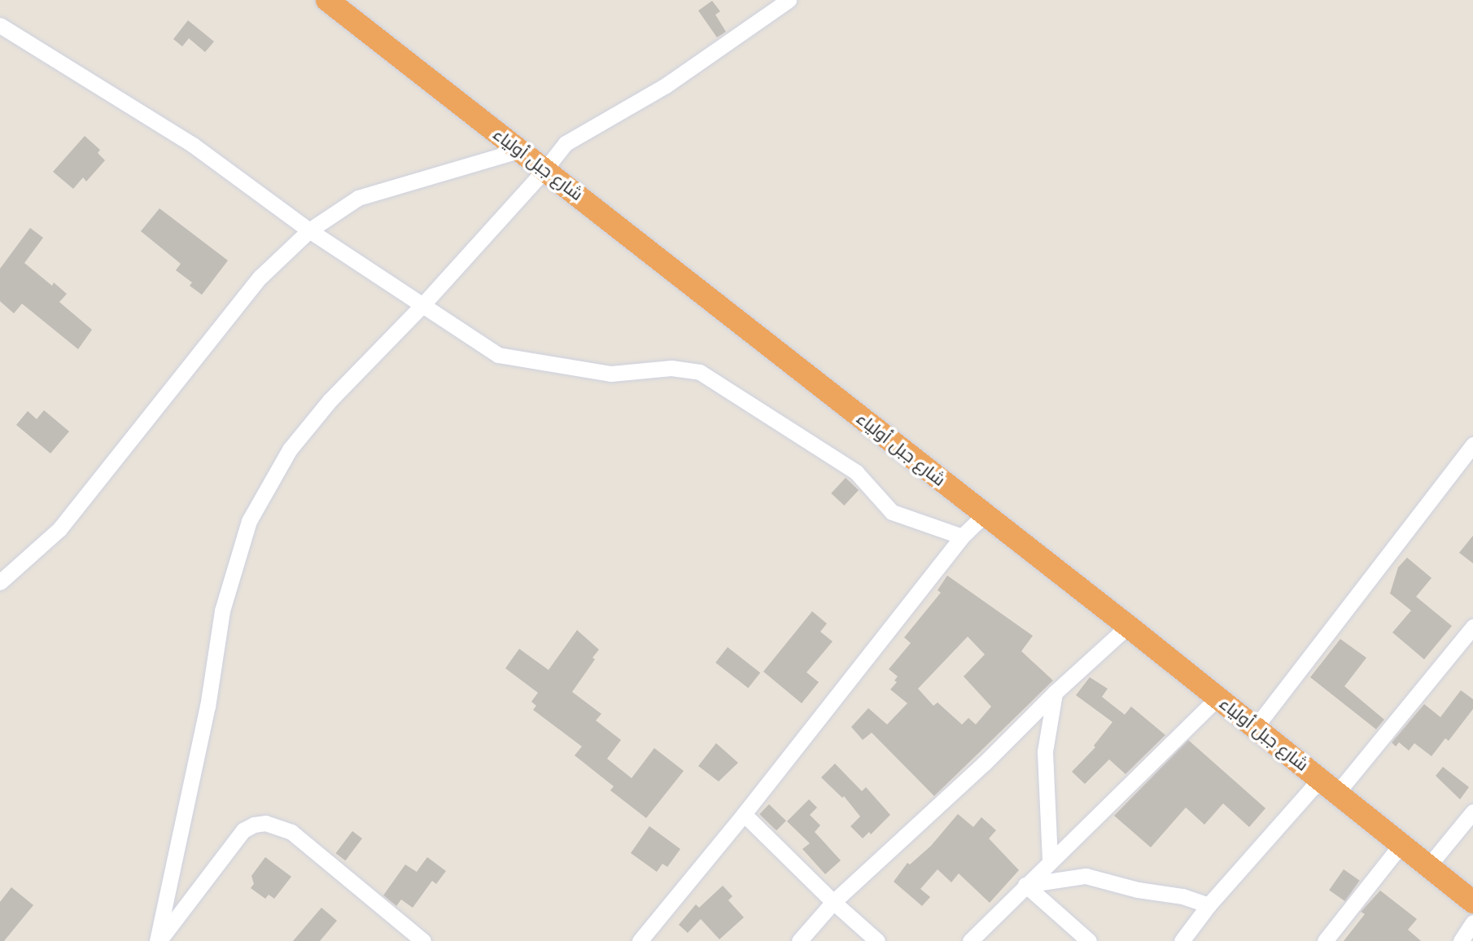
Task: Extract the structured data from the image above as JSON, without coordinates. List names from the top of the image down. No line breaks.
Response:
{"streets":{"highway":["شارع جبل أولياء"]}}
